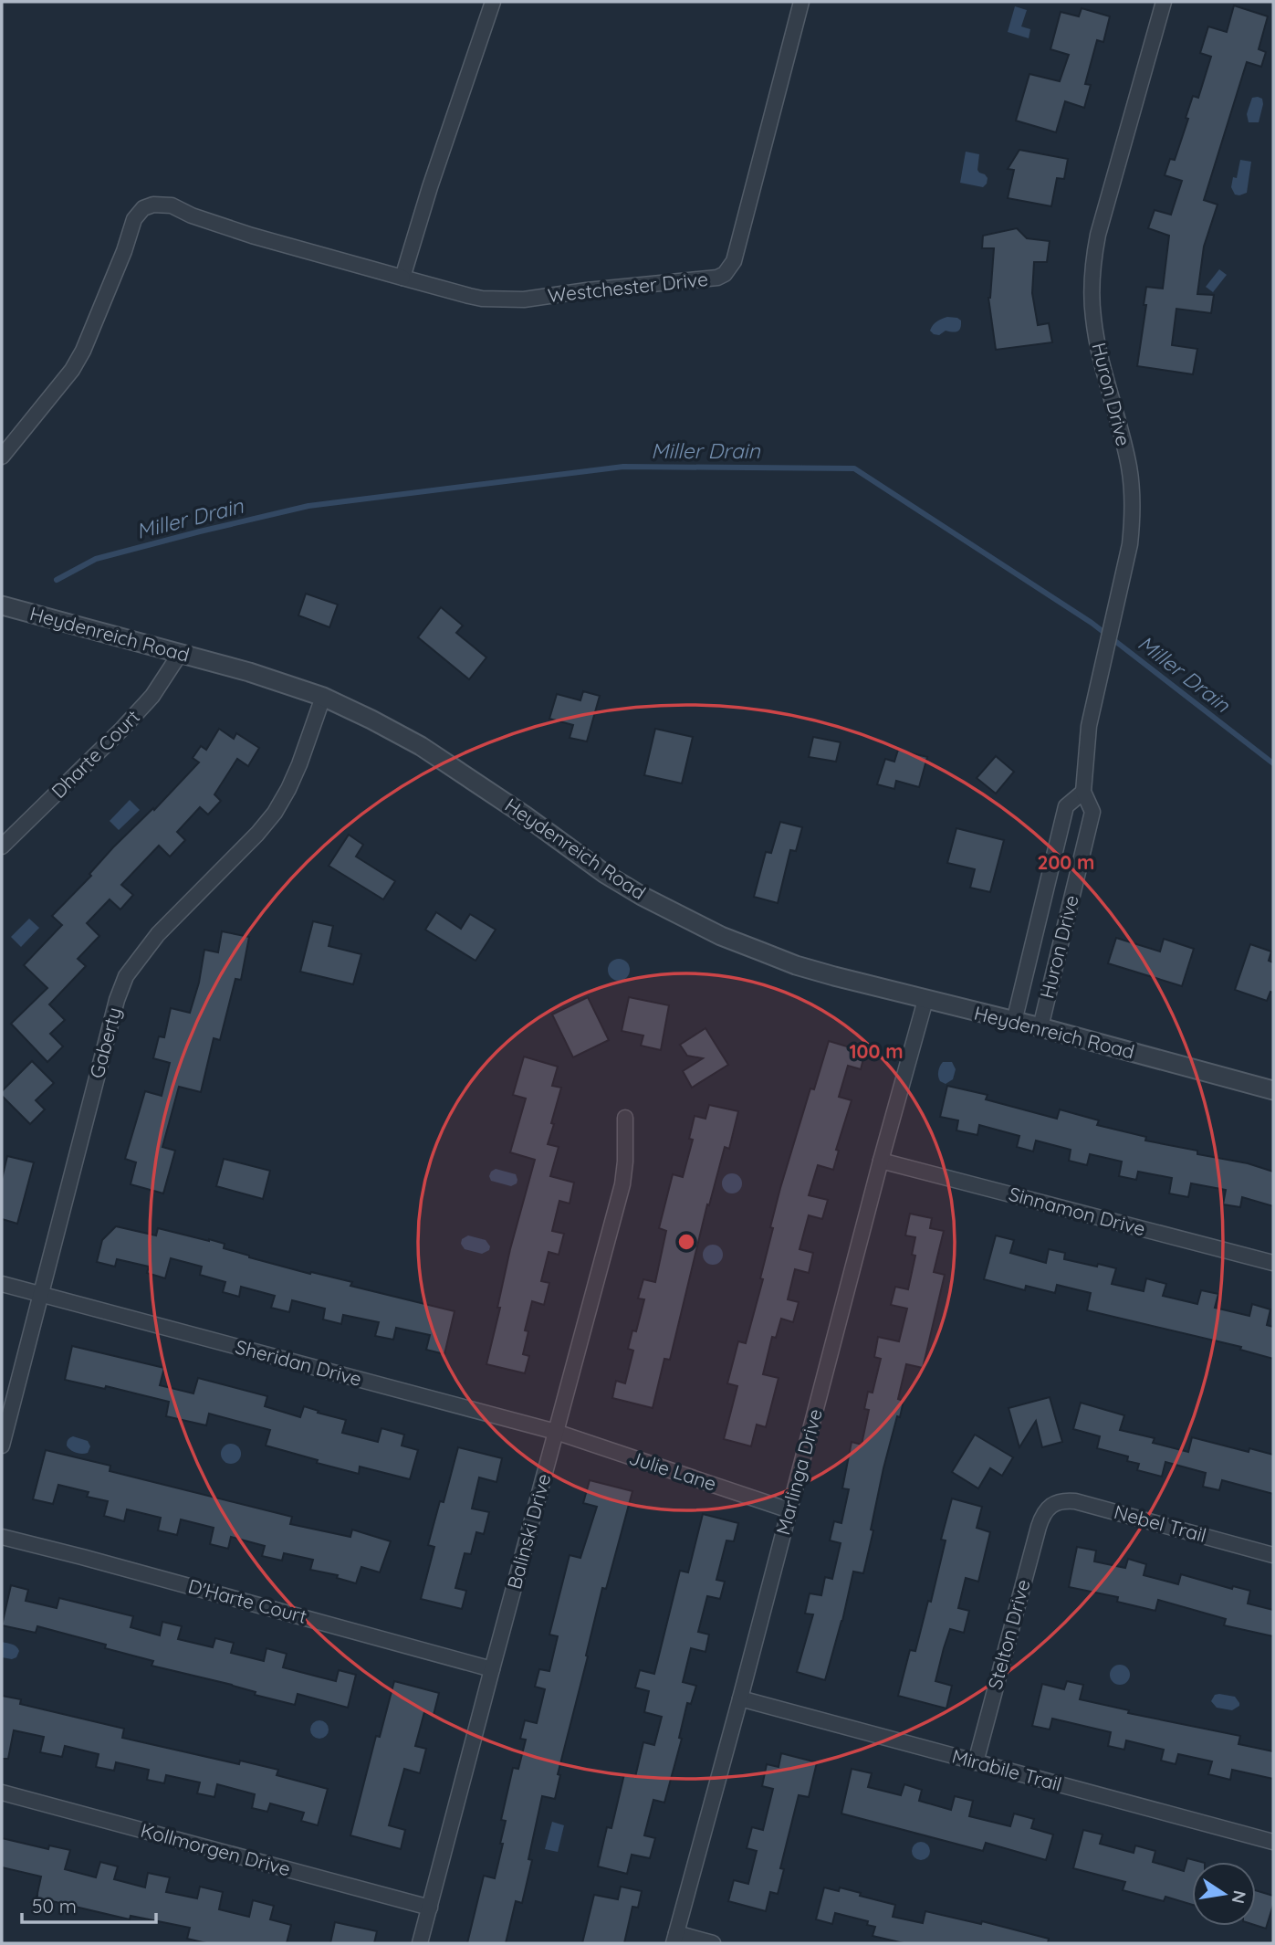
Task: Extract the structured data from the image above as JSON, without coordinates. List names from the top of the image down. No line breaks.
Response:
{"streets":{"street":["Westchester Drive","Huron Drive","Heydenreich Road","Dharte Court","Gaberty","Sinnamon Drive","Sheridan Drive","Julie Lane","Marlinga Drive","Nebel Trail","Balinski Drive","D'Harte Court","Stelton Drive","Mirabile Trail","Kollmorgen Drive"]},"crossings":[["Huron Drive","Heydenreich Road"],["Heydenreich Road","Dharte Court"],["Heydenreich Road","Gaberty"],["Heydenreich Road","Marlinga Drive"],["Gaberty","Sheridan Drive"],["Sinnamon Drive","Marlinga Drive"],["Sheridan Drive","Julie Lane"],["Sheridan Drive","Balinski Drive"],["Julie Lane","Marlinga Drive"],["Julie Lane","Balinski Drive"],["Marlinga Drive","Mirabile Trail"],["Nebel Trail","Stelton Drive"],["Balinski Drive","D'Harte Court"],["Balinski Drive","Kollmorgen Drive"],["Stelton Drive","Mirabile Trail"]],"water":["Miller Drain"],"scale_bar":"50 m","north":"right","rings":["200 m","100 m"]}
